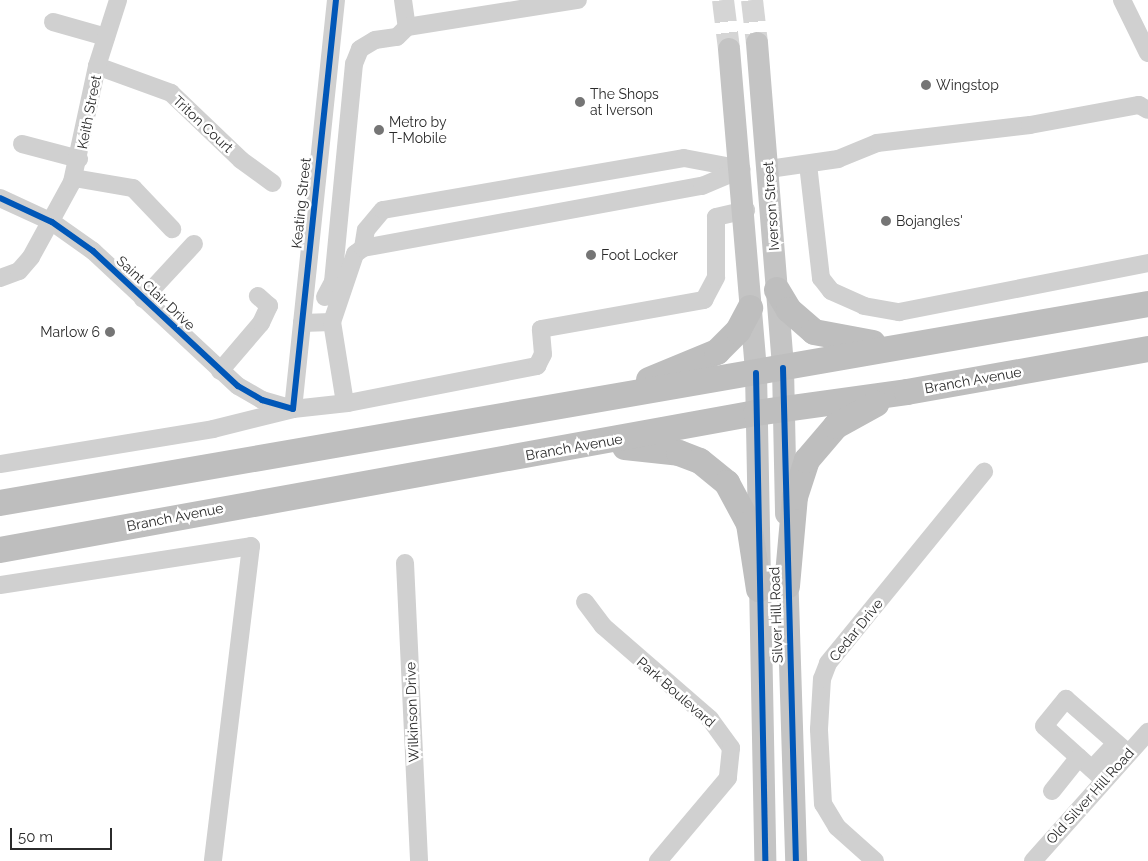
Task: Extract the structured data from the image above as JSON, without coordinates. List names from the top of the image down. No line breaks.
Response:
{"streets":{"highway":["Branch Avenue"],"main road":["Iverson Street","Silver Hill Road"],"street":["Keith Street","Triton Court","Keating Street","Saint Clair Drive","Cedar Drive","Park Boulevard","Wilkinson Drive","Old Silver Hill Road"]},"crossings":[["Keith Street","Triton Court"],["Keith Street","Saint Clair Drive"],["Keating Street","Saint Clair Drive"],["Iverson Street","Silver Hill Road"],["Branch Avenue","Silver Hill Road"]],"places":["Wingstop","The Shops at Iverson","Metro by T-Mobile","Bojangles'","Foot Locker","Marlow 6"],"scale_bar":"50 m"}
